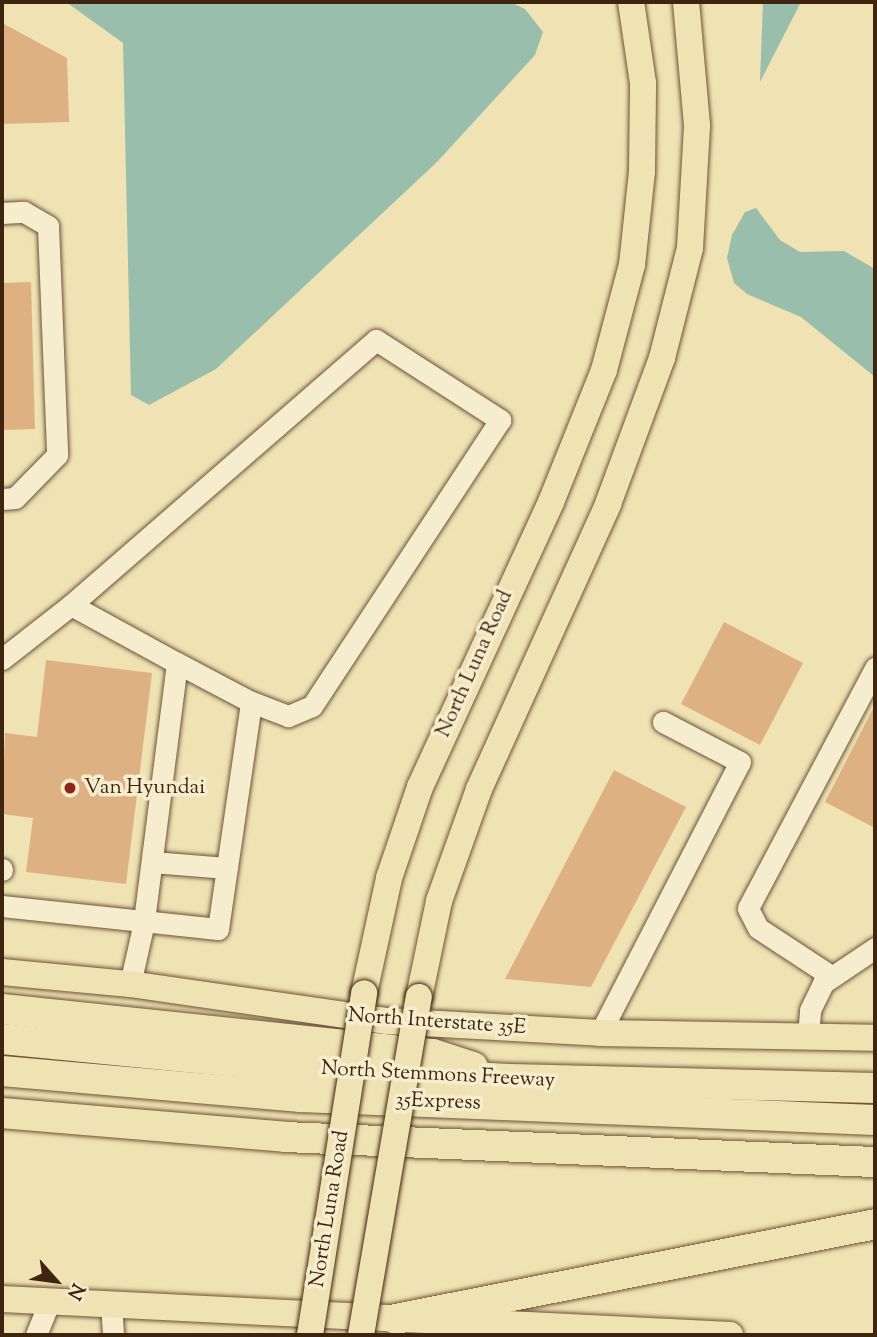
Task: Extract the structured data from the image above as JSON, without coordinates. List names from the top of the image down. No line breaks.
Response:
{"streets":{"highway":["North Stemmons Freeway","35Express"],"main road":["North Luna Road","North Interstate 35E"]},"places":["Van Hyundai"],"north":"bottom right"}
